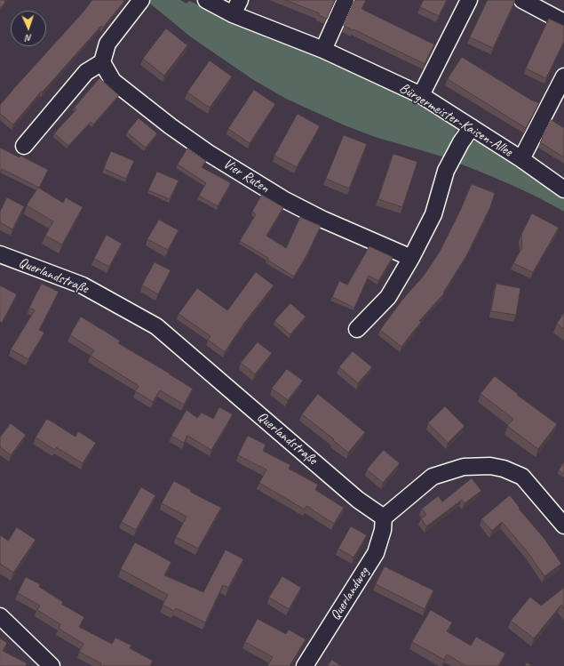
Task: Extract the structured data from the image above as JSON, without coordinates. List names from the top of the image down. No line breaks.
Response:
{"streets":{"street":["Bürgermeister-Kaisen-Allee","Vier Ruten","Querlandstraße","Querlandweg"]},"crossings":[["Querlandstraße","Querlandweg"]],"north":"bottom"}
